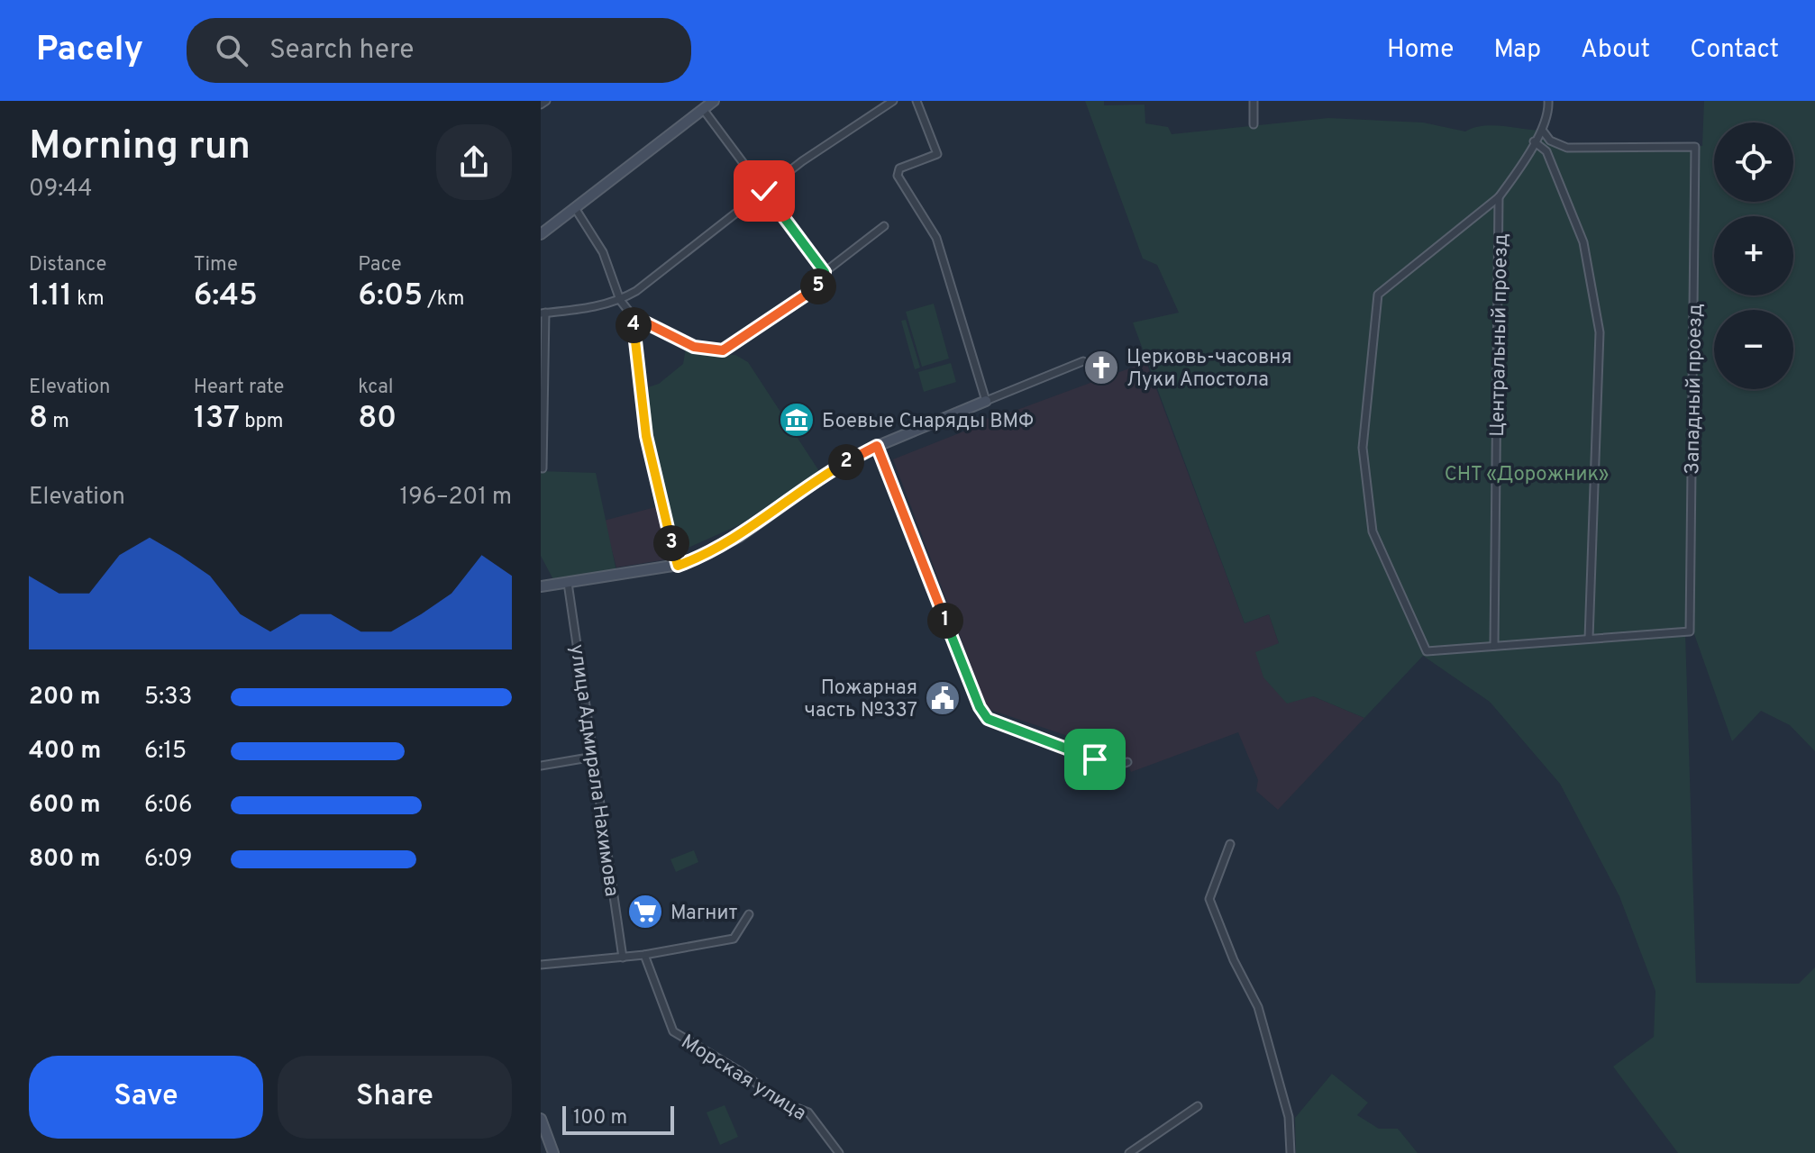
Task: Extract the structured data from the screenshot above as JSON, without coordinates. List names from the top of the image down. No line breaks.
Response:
{"streets":{"street":["Центральный проезд","Западный проезд","улица Адмирала Нахимова","Морская улица"]},"parks":["СНТ «Дорожник»"],"places":{"church":["Церковь-часовня Луки Апостола"],"museum":["Боевые Снаряды ВМФ"],"public building":["Пожарная часть №337"],"supermarket":["Магнит"]},"scale_bar":"100 m","page":{"header":"Pacely","search":"Search here","nav":["Home","Map","About","Contact"],"heading":["Morning run","09:44"],"map_buttons":["+","−"],"stats":[["Distance","1.11 km"],["Time","6:45"],["Pace","6:05 /km"],["Elevation","8 m"],["Heart rate","137 bpm"],["kcal","80"]],"pins":["5","4","2","3","1"],"chart":["Elevation","196–201 m"],"list":[{"name":"200 m","note":"5:33"},{"name":"400 m","note":"6:15"},{"name":"600 m","note":"6:06"},{"name":"800 m","note":"6:09"}],"buttons":["Save","Share"],"scale":"100 m"}}
